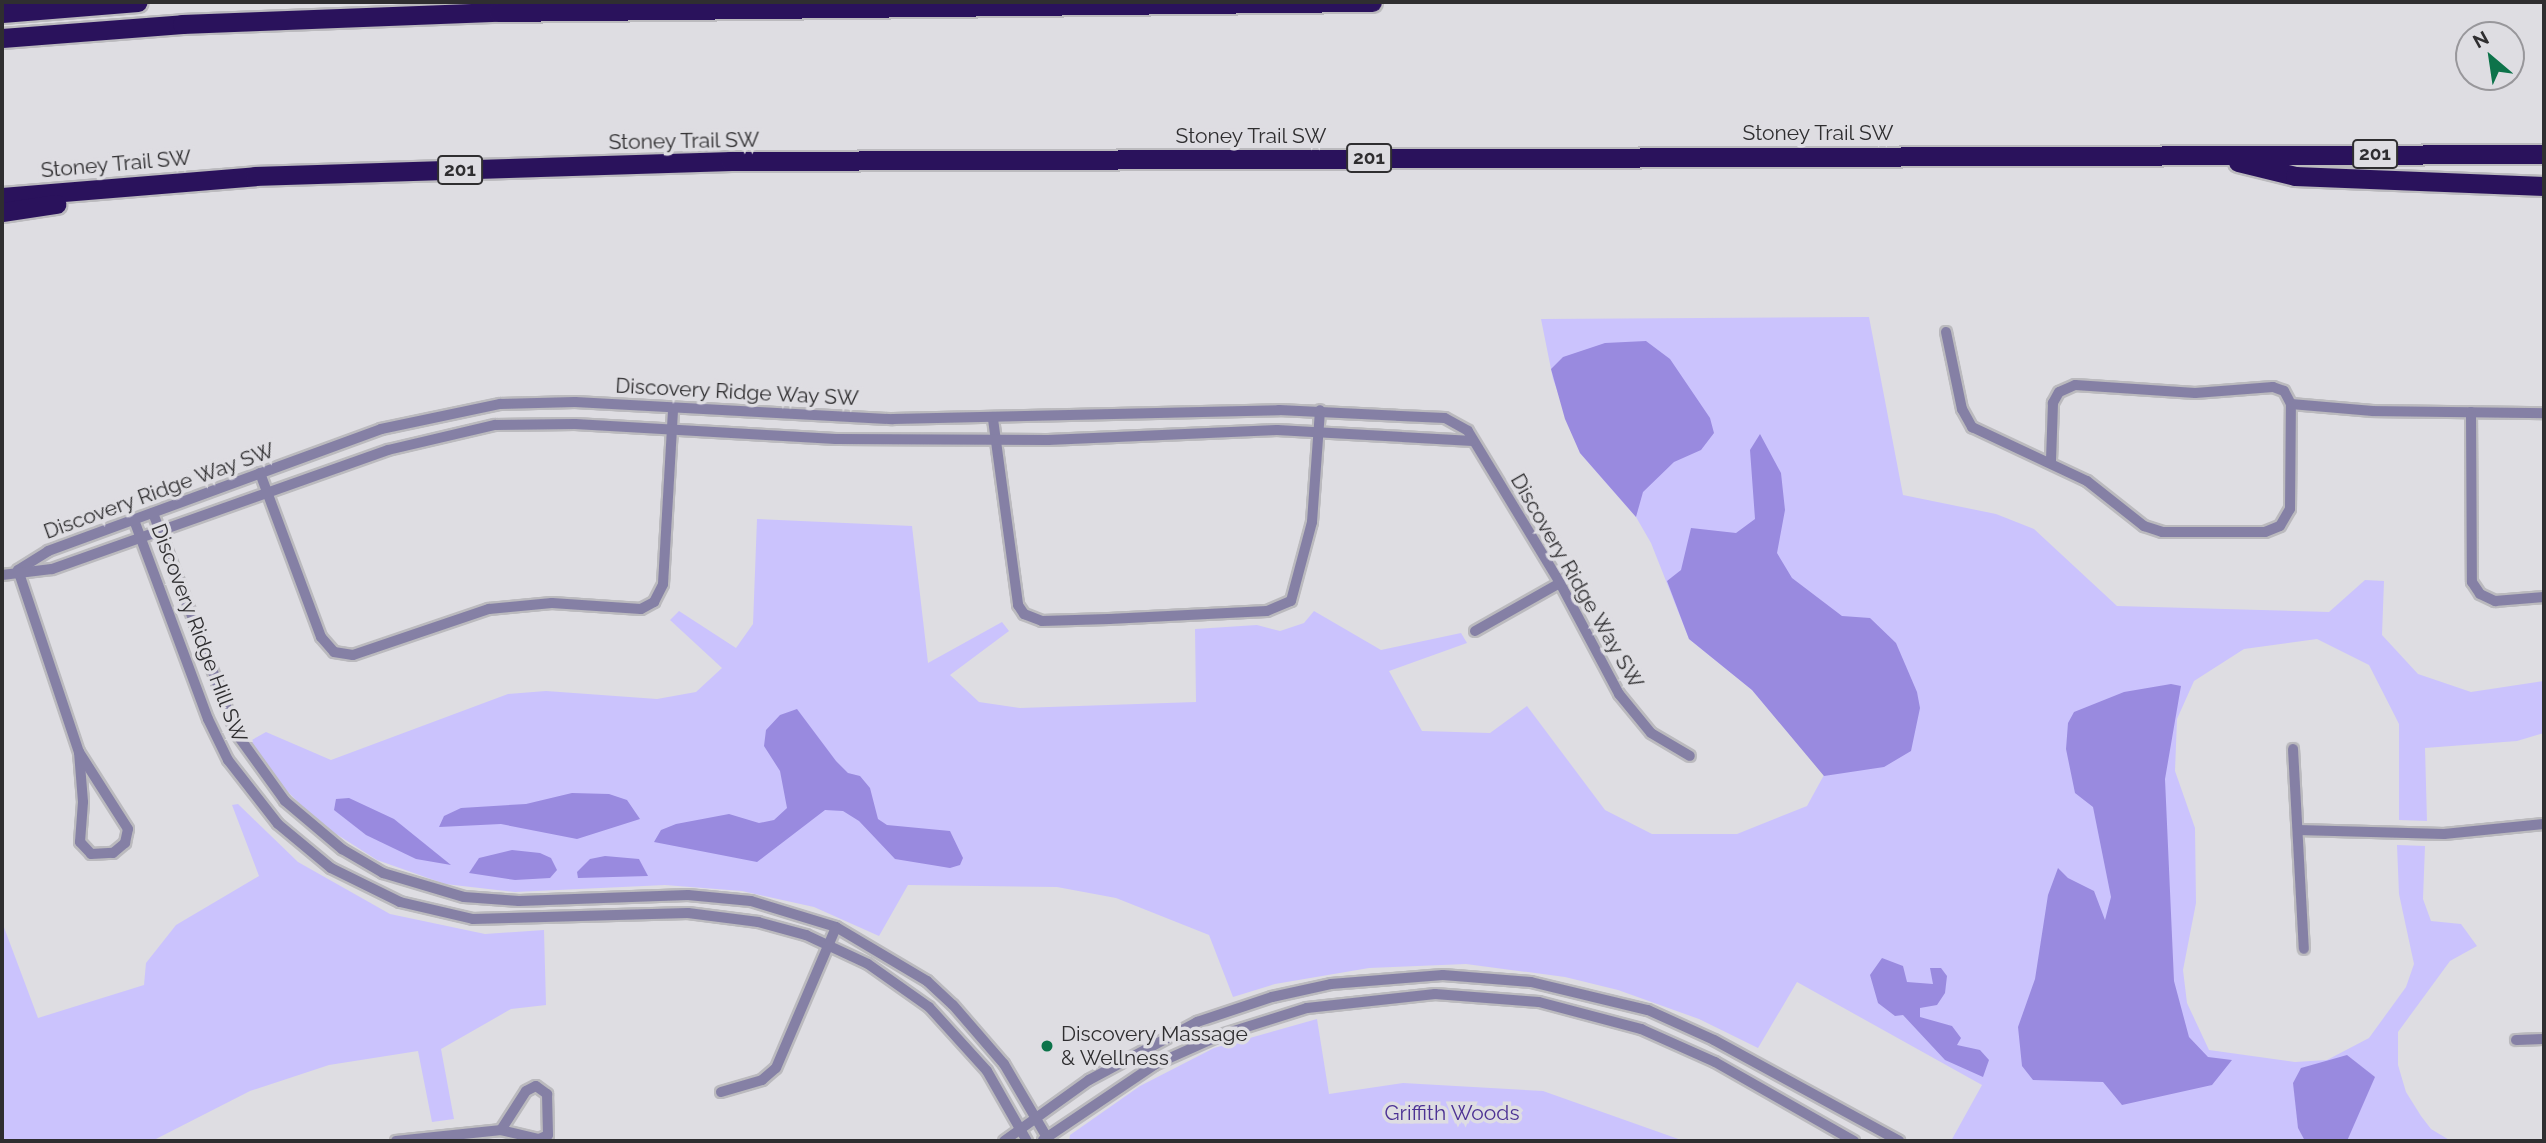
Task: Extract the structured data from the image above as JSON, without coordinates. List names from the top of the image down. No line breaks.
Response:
{"streets":{"highway":["Stoney Trail SW","201"],"street":["Discovery Ridge Way SW","Discovery Ridge Hill SW"]},"crossings":[["Discovery Ridge Way SW","Discovery Ridge Hill SW"]],"parks":["Griffith Woods"],"places":["Discovery Massage & Wellness"],"north":"top left"}
